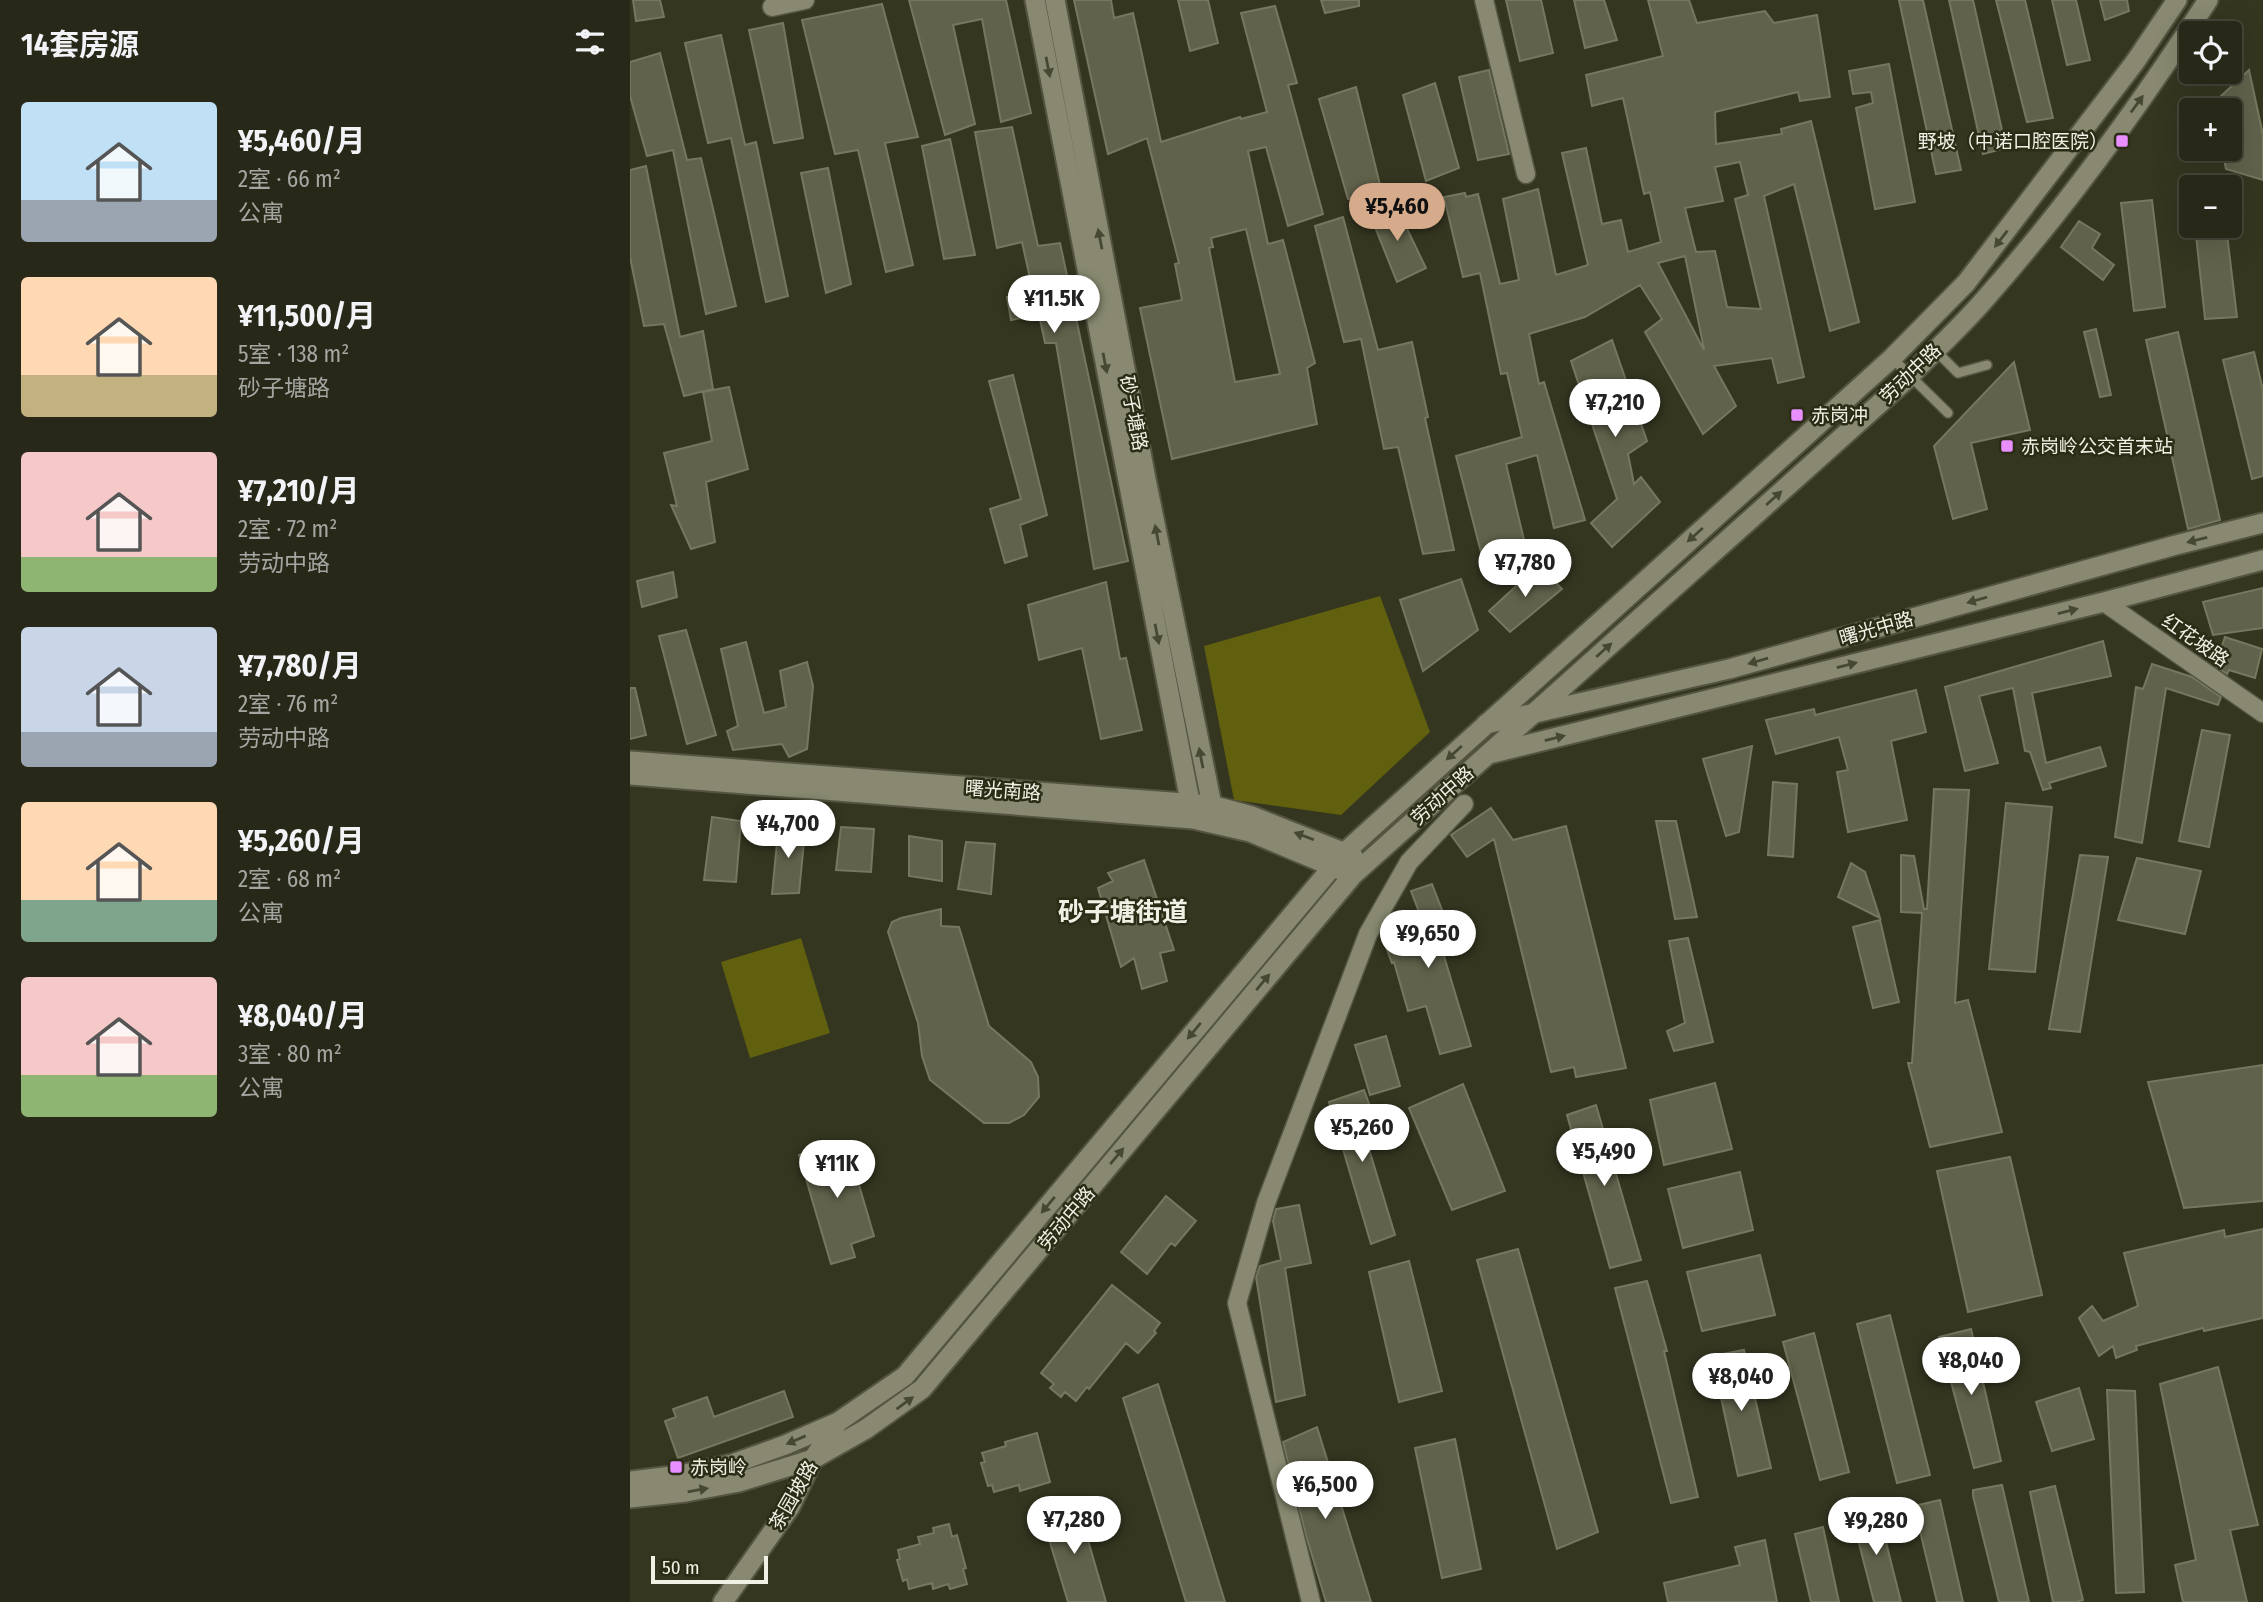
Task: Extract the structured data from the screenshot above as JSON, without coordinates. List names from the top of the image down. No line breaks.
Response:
{"streets":{"main road":["劳动中路","砂子塘路","曙光中路","曙光南路","茶园坡路"],"street":["红花坡路"]},"crossings":[["劳动中路","曙光中路"],["劳动中路","曙光南路"],["劳动中路","茶园坡路"],["砂子塘路","曙光南路"],["曙光中路","红花坡路"]],"districts":["砂子塘街道"],"places":{"transit":["野坡（中诺口腔医院）","赤岗冲","赤岗岭公交首末站","赤岗岭"]},"scale_bar":"50 m","page":{"heading":"14套房源","map_buttons":["+","−"],"list":[{"name":"¥5,460/月","note":"2室 · 66 m² · 公寓"},{"name":"¥11,500/月","note":"5室 · 138 m² · 砂子塘路"},{"name":"¥7,210/月","note":"2室 · 72 m² · 劳动中路"},{"name":"¥7,780/月","note":"2室 · 76 m² · 劳动中路"},{"name":"¥5,260/月","note":"2室 · 68 m² · 公寓"},{"name":"¥8,040/月","note":"3室 · 80 m² · 公寓"}],"price":["¥5,460","¥11.5K","¥7,210","¥7,780","¥4,700","¥9,650","¥5,260","¥5,490","¥11K","¥8,040","¥8,040","¥6,500","¥7,280","¥9,280"],"scale":"50 m"}}
